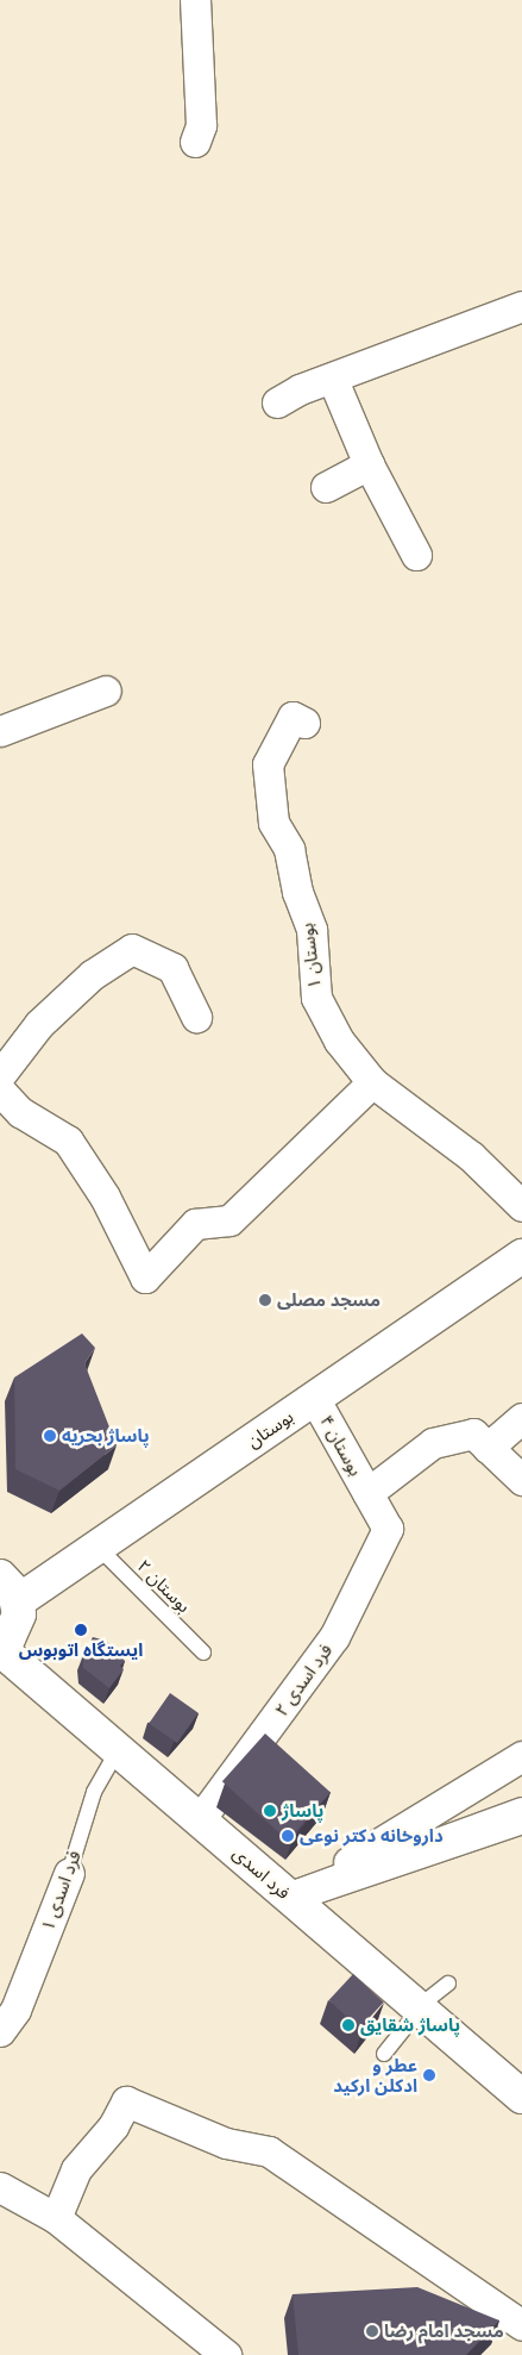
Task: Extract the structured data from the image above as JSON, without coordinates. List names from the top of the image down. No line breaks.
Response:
{"streets":{"main road":["بوستان","فرد اسدی"],"street":["بوستان ۱","بوستان ۴","فرد اسدی ۲","فرد اسدی ۱"],"lane":["بوستان ۲"]},"crossings":[["بوستان","بوستان ۴"],["بوستان","بوستان ۲"],["بوستان ۴","فرد اسدی ۲"],["فرد اسدی ۲","فرد اسدی"],["فرد اسدی","فرد اسدی ۱"]],"places":["مسجد مصلی","پاساژ بحریه","ایستگاه اتوبوس","پاساژ","داروخانه دکتر نوعی","پاساژ شقایق","عطر و ادکلن ارکید","مسجد امام رضا"]}
